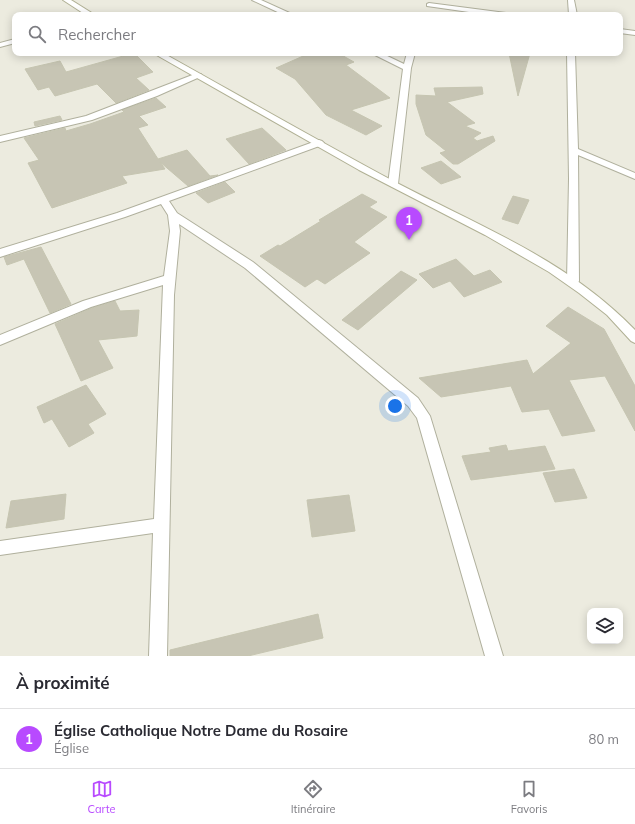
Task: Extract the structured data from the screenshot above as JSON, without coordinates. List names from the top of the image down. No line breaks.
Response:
{"page":{"search":"Rechercher","pins":"1","heading":"À proximité","list":[{"mark":"1","name":"Église Catholique Notre Dame du Rosaire","note":"Église","value":"80 m"}],"nav":["Carte","Itinéraire","Favoris"]}}
